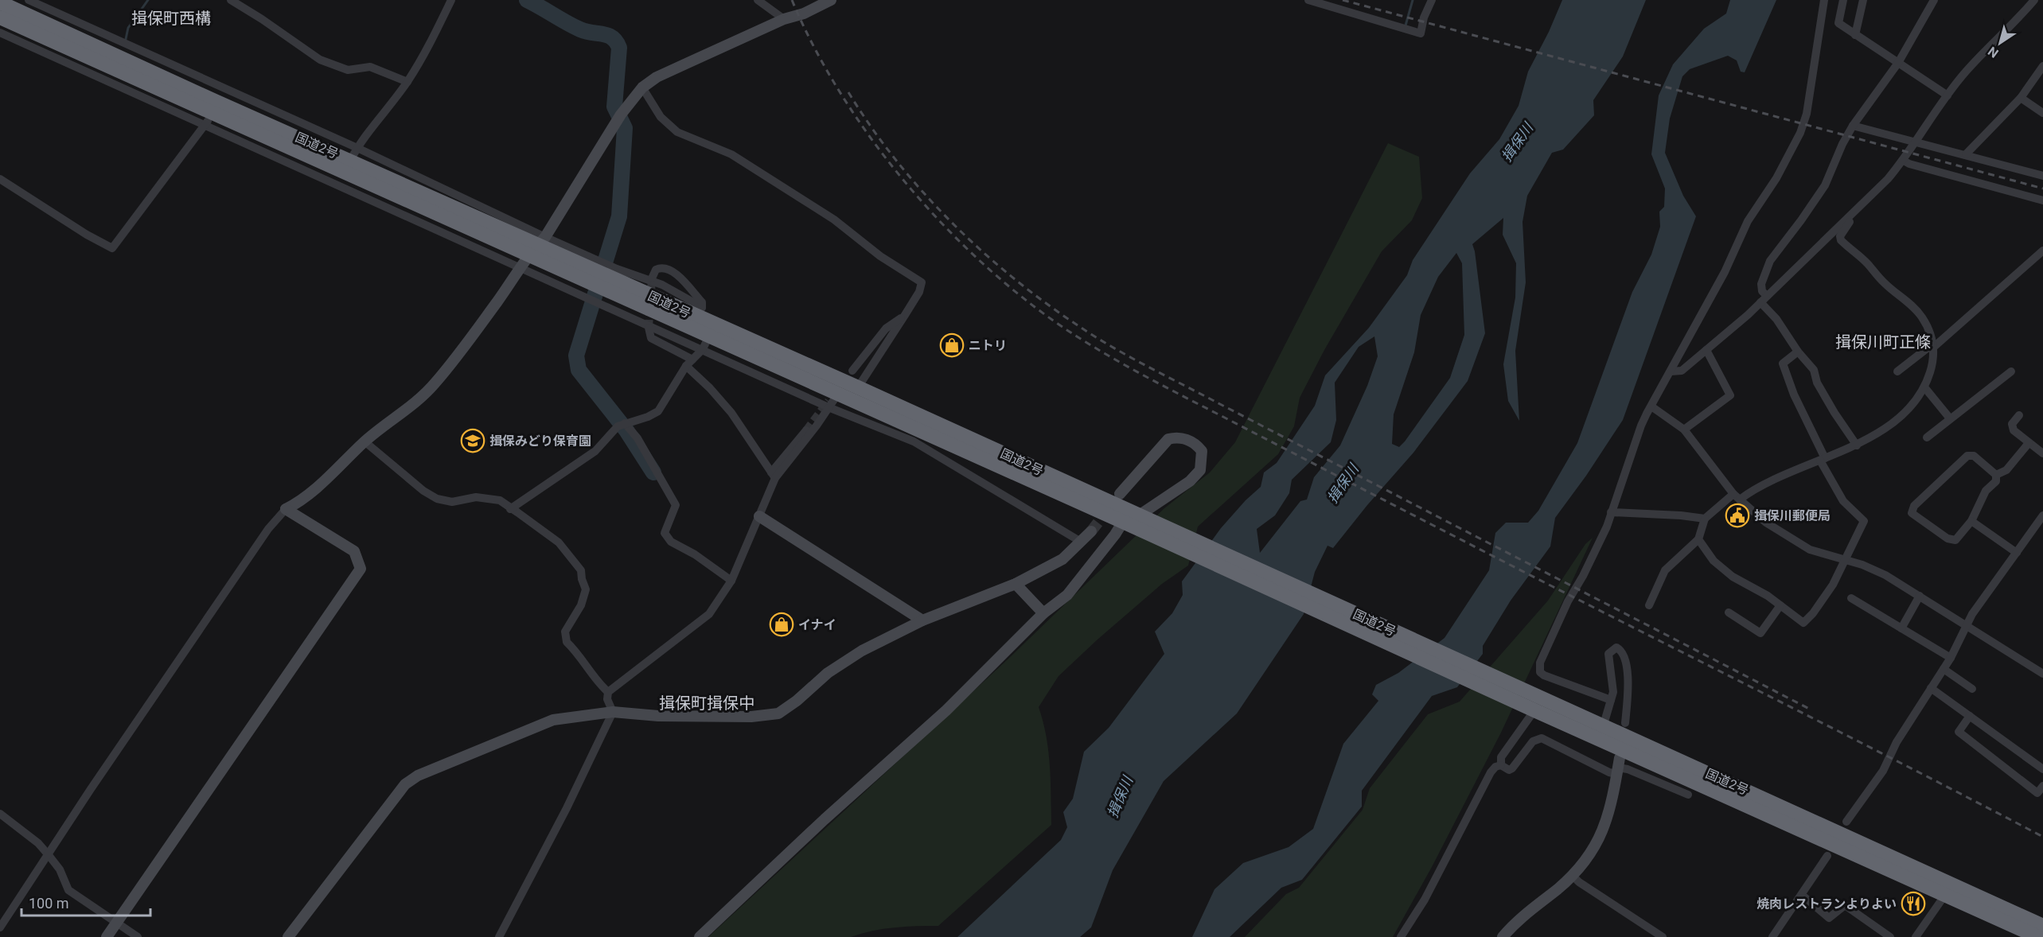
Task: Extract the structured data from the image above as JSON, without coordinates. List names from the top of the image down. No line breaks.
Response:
{"streets":{"highway":["国道2号"]},"districts":["揖保町西構","揖保川町正條","揖保町揖保中"],"water":["揖保川"],"places":{"shop":["ニトリ","イナイ"],"school or university":["揖保みどり保育園"],"public building":["揖保川郵便局"],"restaurant":["焼肉レストランよりよい"]},"scale_bar":"100 m","north":"bottom left"}
